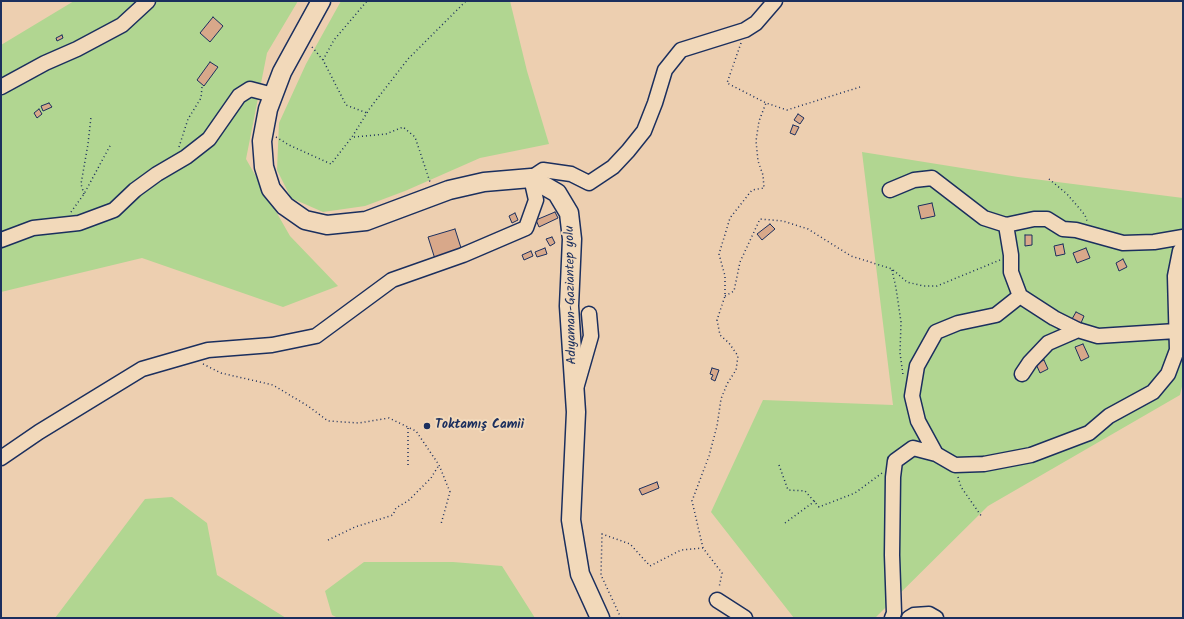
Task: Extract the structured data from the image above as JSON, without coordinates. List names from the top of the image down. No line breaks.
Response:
{"streets":{"main road":["Adıyaman-Gaziantep yolu"]},"places":["Toktamış Camii"]}
